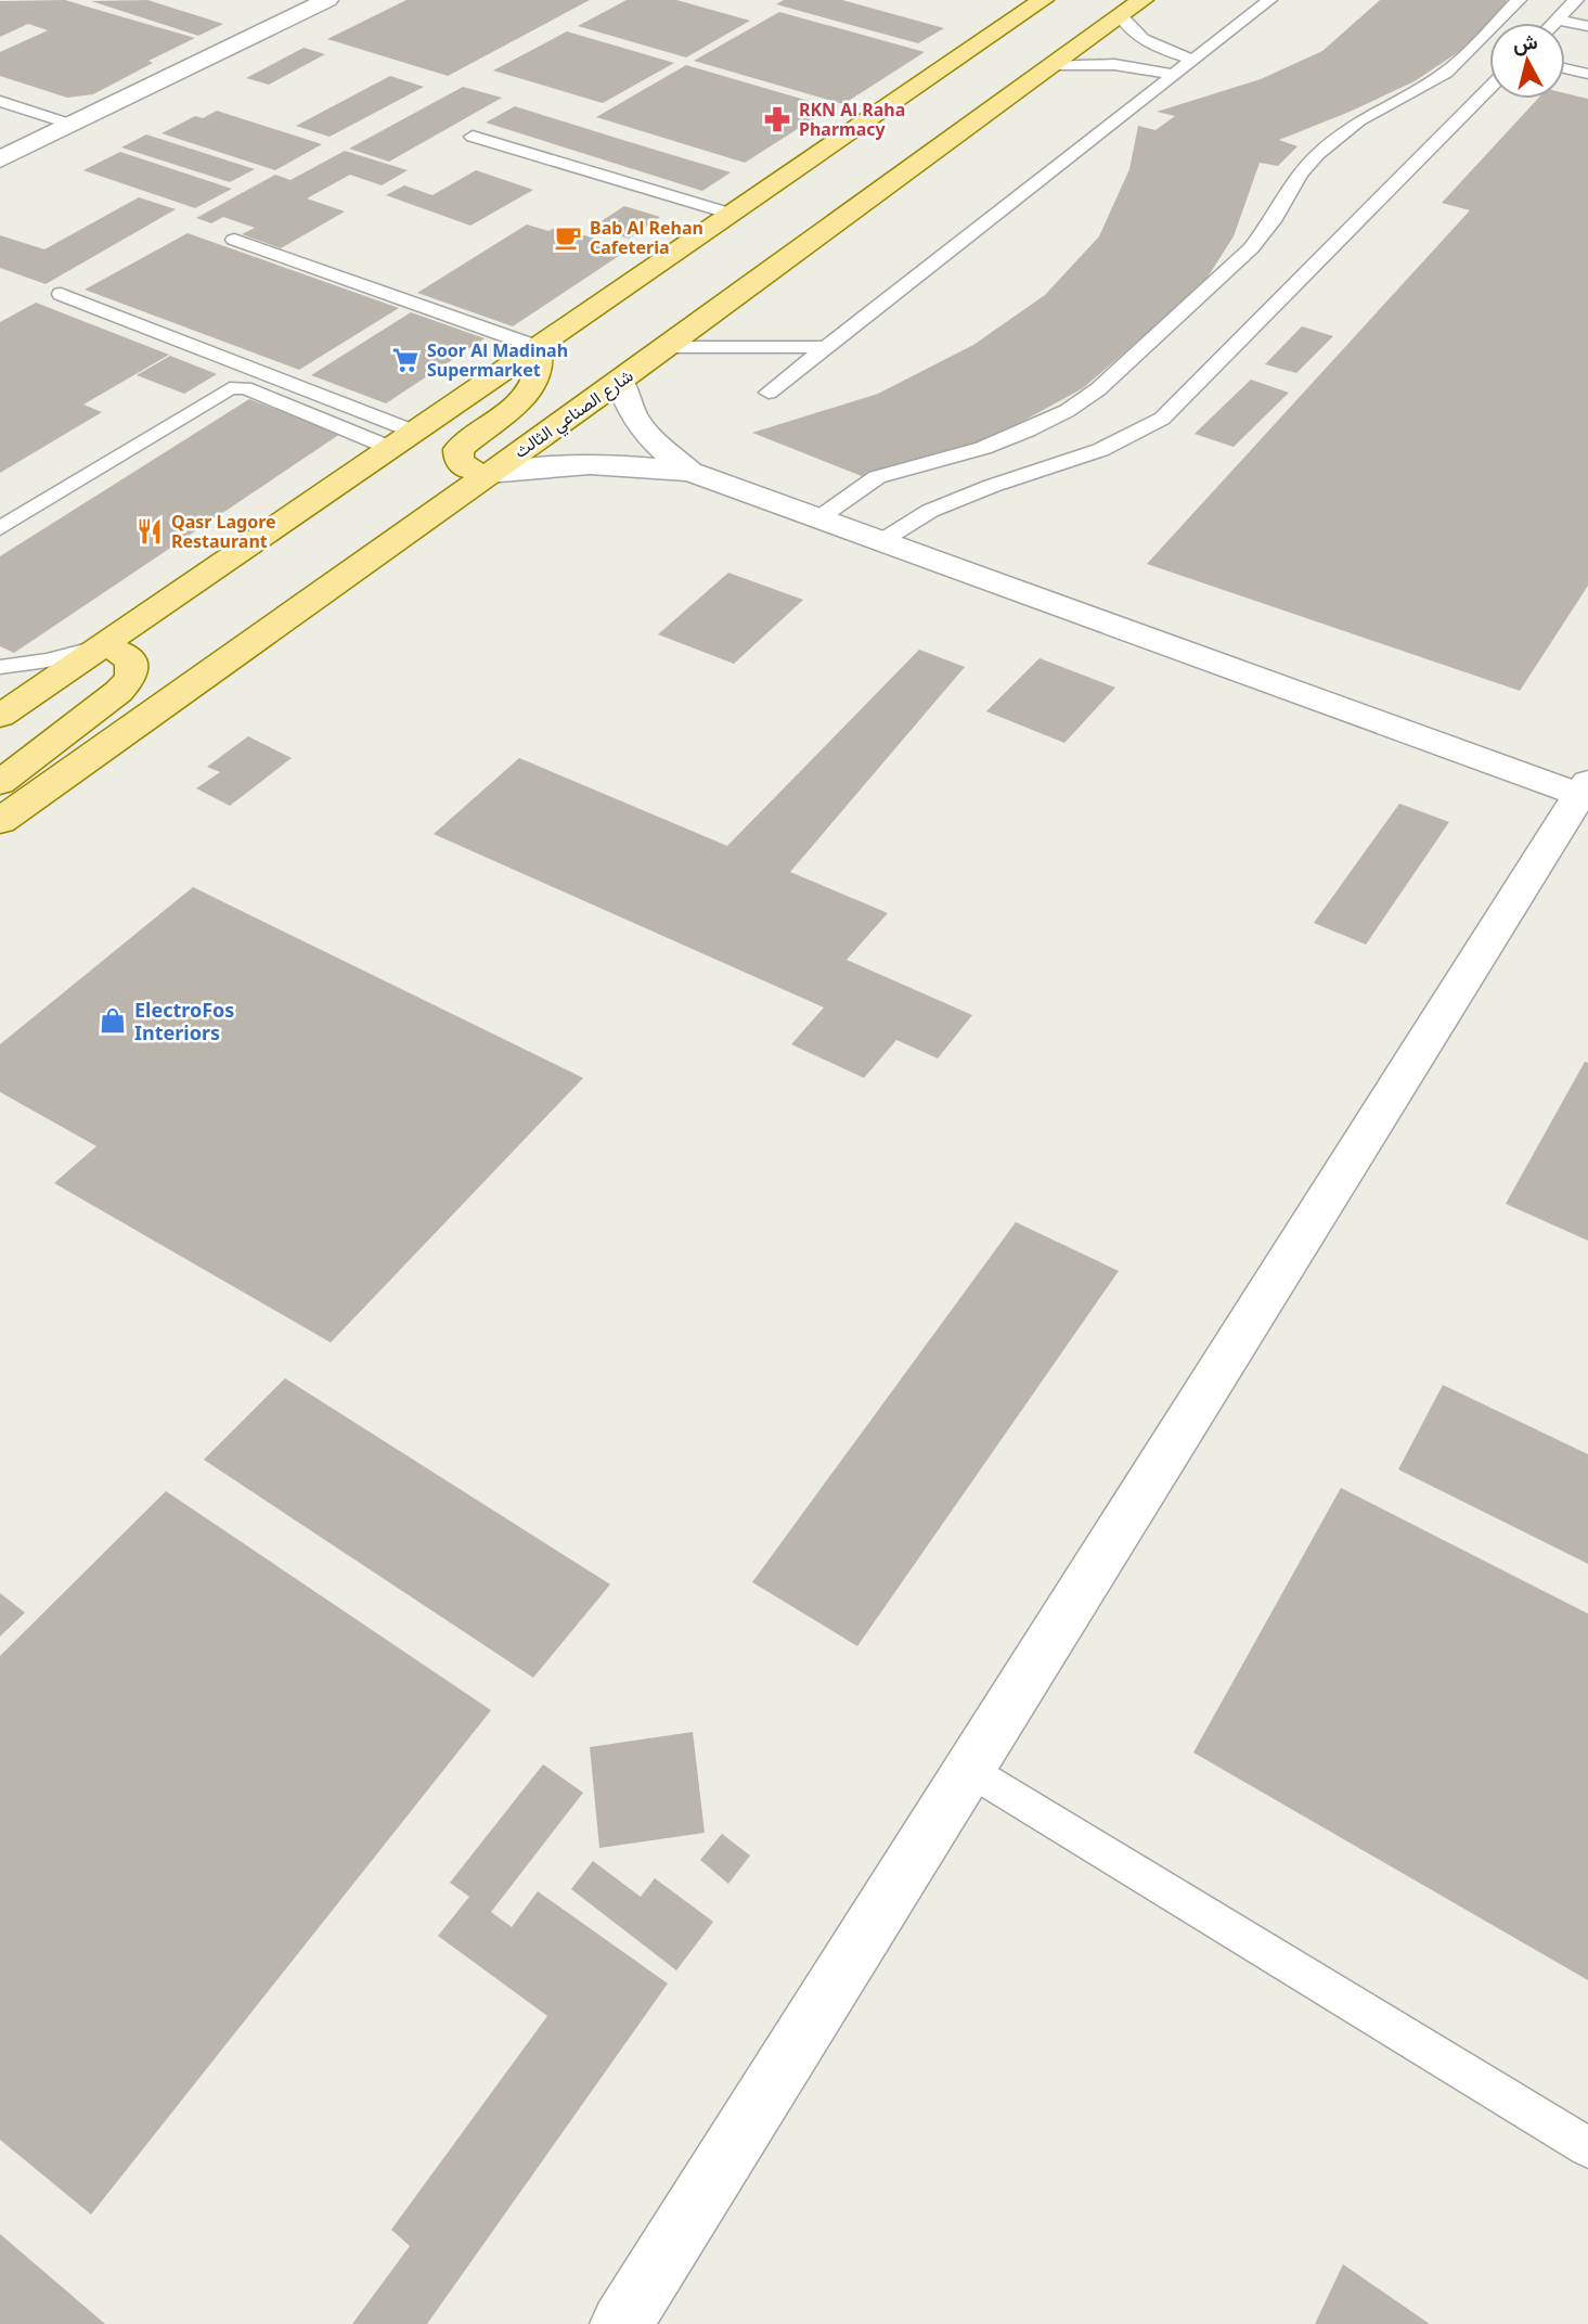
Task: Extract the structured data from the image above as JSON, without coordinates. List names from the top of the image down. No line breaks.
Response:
{"streets":{"main road":["شارع الصناعي الثالث"]},"places":{"pharmacy":["RKN Al Raha Pharmacy"],"cafe":["Bab Al Rehan Cafeteria"],"supermarket":["Soor Al Madinah Supermarket"],"restaurant":["Qasr Lagore Restaurant"],"shop":["ElectroFos Interiors"]},"north":"top"}
